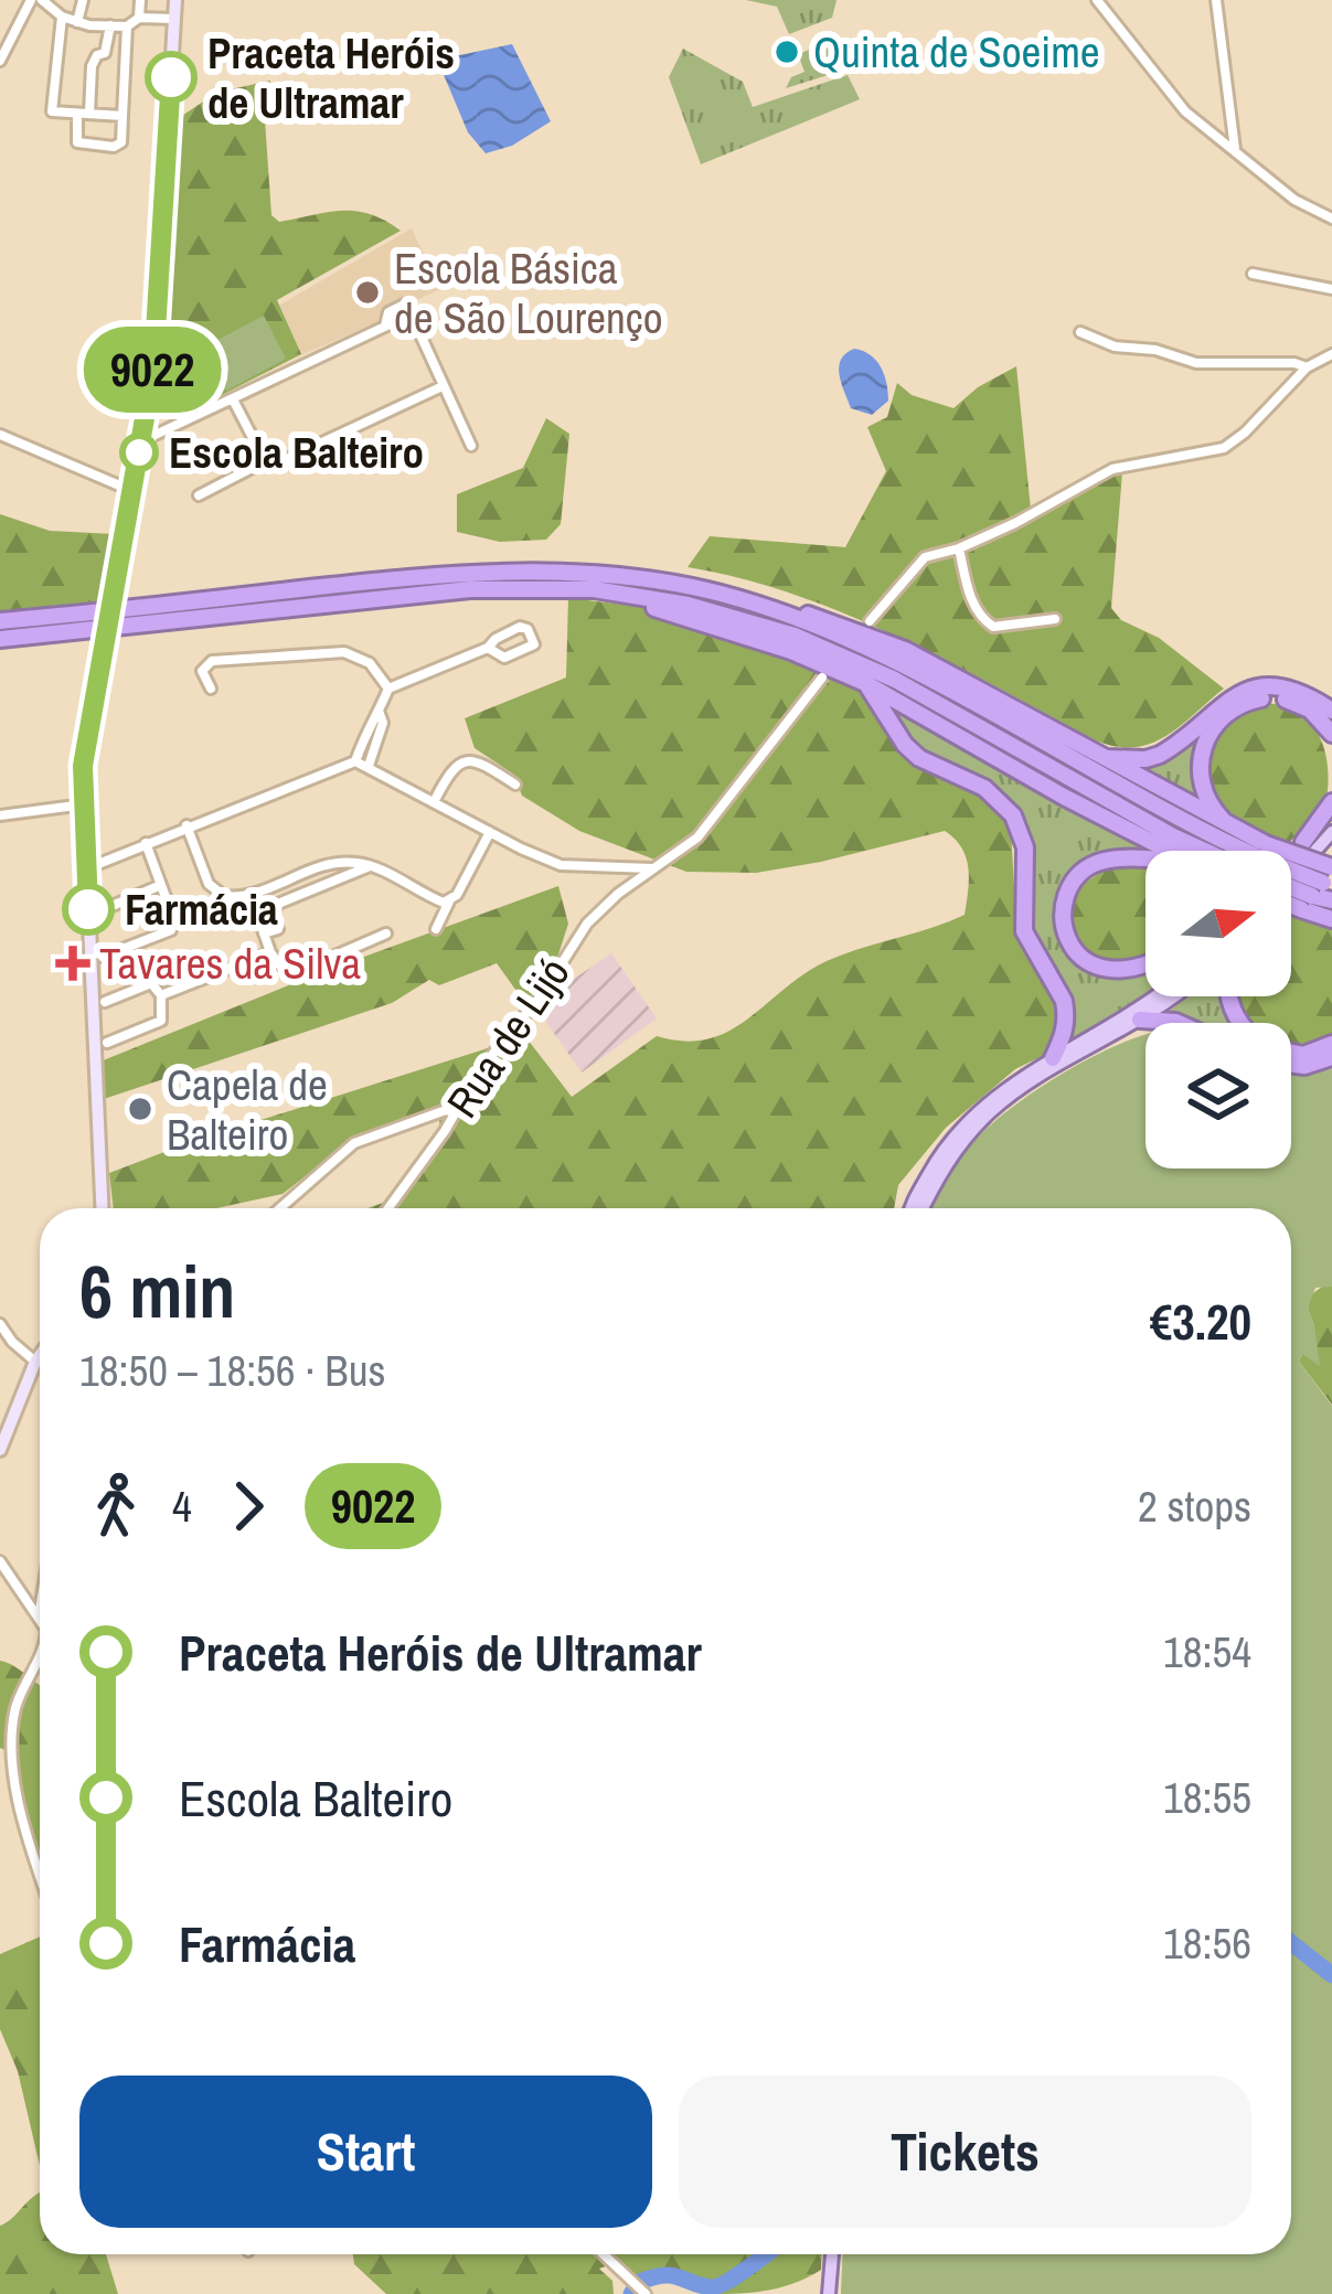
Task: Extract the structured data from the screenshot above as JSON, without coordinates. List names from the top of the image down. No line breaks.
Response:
{"streets":{"street":["Rua de Lijó"]},"places":{"other":["Quinta de Soeime","Praceta Heróis de Ultramar","Escola Básica de São Lourenço","Escola Balteiro","Farmácia","Capela de Balteiro"],"health":["Tavares da Silva"]},"lines":["bus line 9022"],"north":"right","page":{"on_map":"9022","heading":["6 min","18:50 – 18:56 · Bus","€3.20"],"legs":["4","9022","2 stops"],"list":[{"name":"Praceta Heróis de Ultramar","value":"18:54"},{"name":"Escola Balteiro","value":"18:55"},{"name":"Farmácia","value":"18:56"}],"buttons":["Start","Tickets"]}}
